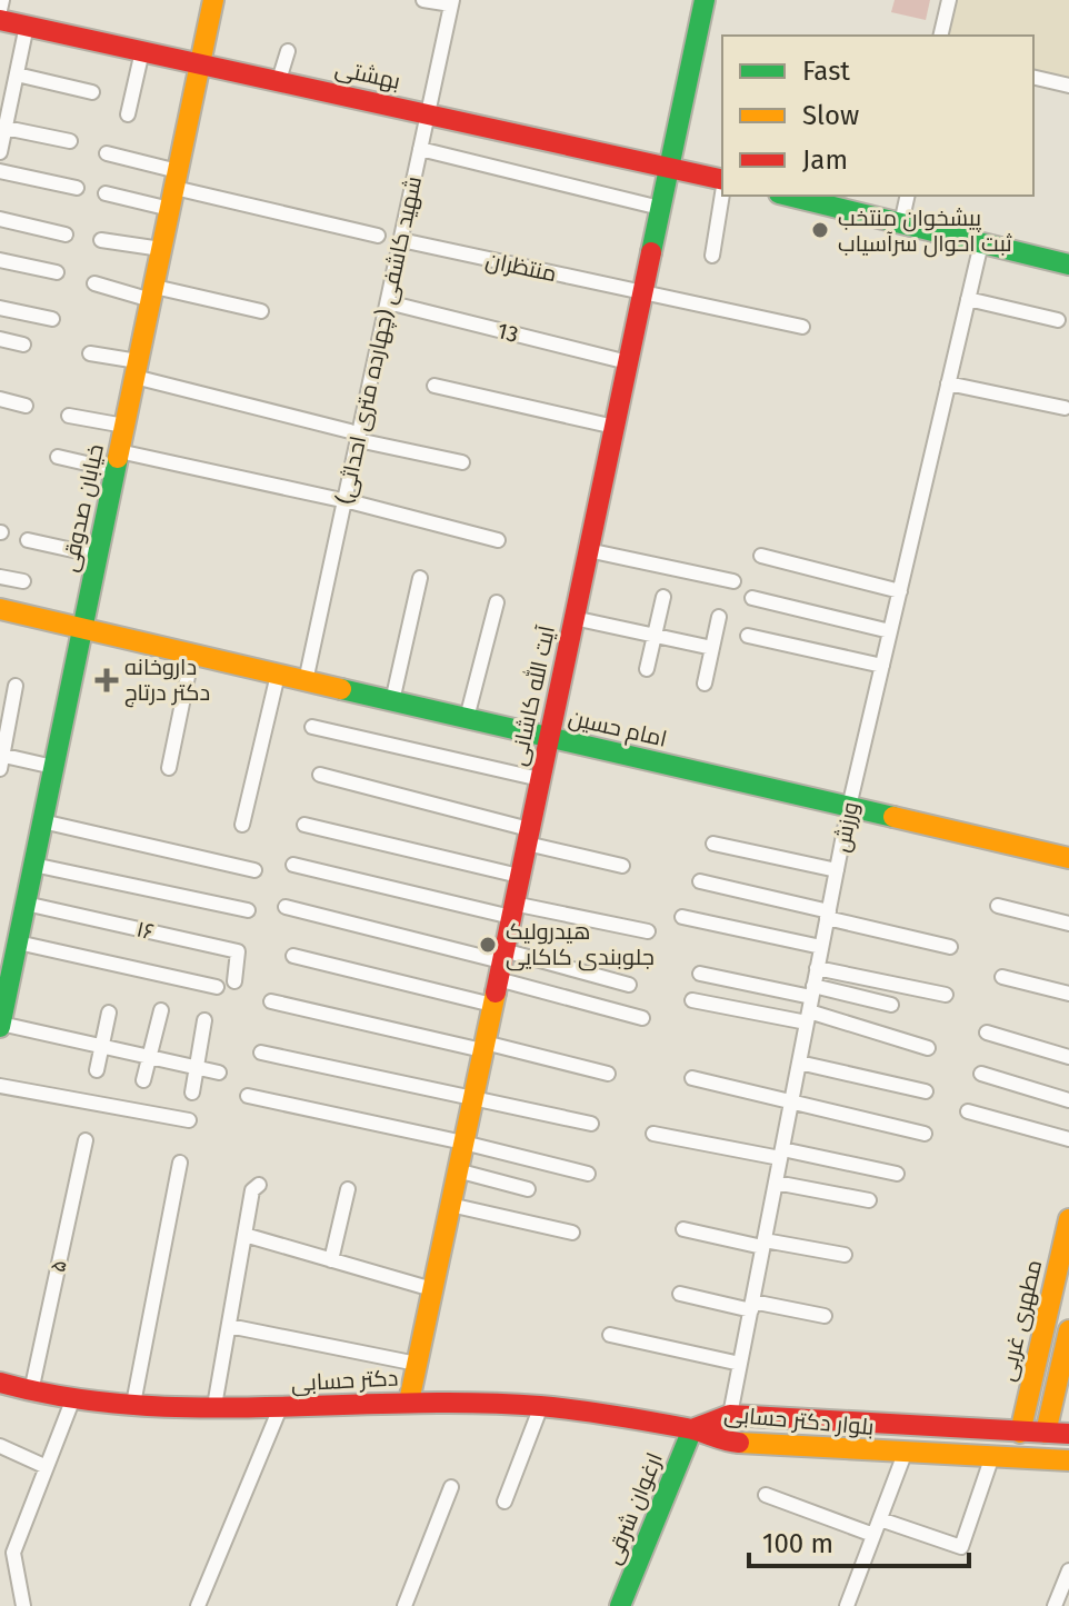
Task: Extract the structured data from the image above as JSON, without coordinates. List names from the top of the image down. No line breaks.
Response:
{"streets":{"street":["بهشتی","منتظران","13","شهید کاشفی (چهارده متری احداثی)","خیابان صدوقی","آیت الله کاشانی","امام حسین","ورزش","۱۶","۵","مطهری غربی","دکتر حسابی","بلوار دکتر حسابی","ارغوان شرقی"]},"crossings":[["بهشتی","شهید کاشفی (چهارده متری احداثی)"],["بهشتی","خیابان صدوقی"],["بهشتی","آیت الله کاشانی"],["منتظران","شهید کاشفی (چهارده متری احداثی)"],["منتظران","آیت الله کاشانی"],["13","شهید کاشفی (چهارده متری احداثی)"],["13","آیت الله کاشانی"],["شهید کاشفی (چهارده متری احداثی)","امام حسین"],["خیابان صدوقی","امام حسین"],["خیابان صدوقی","۱۶"],["آیت الله کاشانی","امام حسین"],["آیت الله کاشانی","دکتر حسابی"],["امام حسین","ورزش"],["ورزش","بلوار دکتر حسابی"],["۵","دکتر حسابی"],["مطهری غربی","بلوار دکتر حسابی"],["دکتر حسابی","بلوار دکتر حسابی"],["دکتر حسابی","ارغوان شرقی"],["بلوار دکتر حسابی","ارغوان شرقی"]],"places":{"other":["پیشخوان منتخب ثبت احوال سرآسیاب","هیدرولیک جلوبندی کاکایی"],"health":["داروخانه دکتر درتاج"]},"legend":["Fast","Slow","Jam"],"scale_bar":"100 m"}
